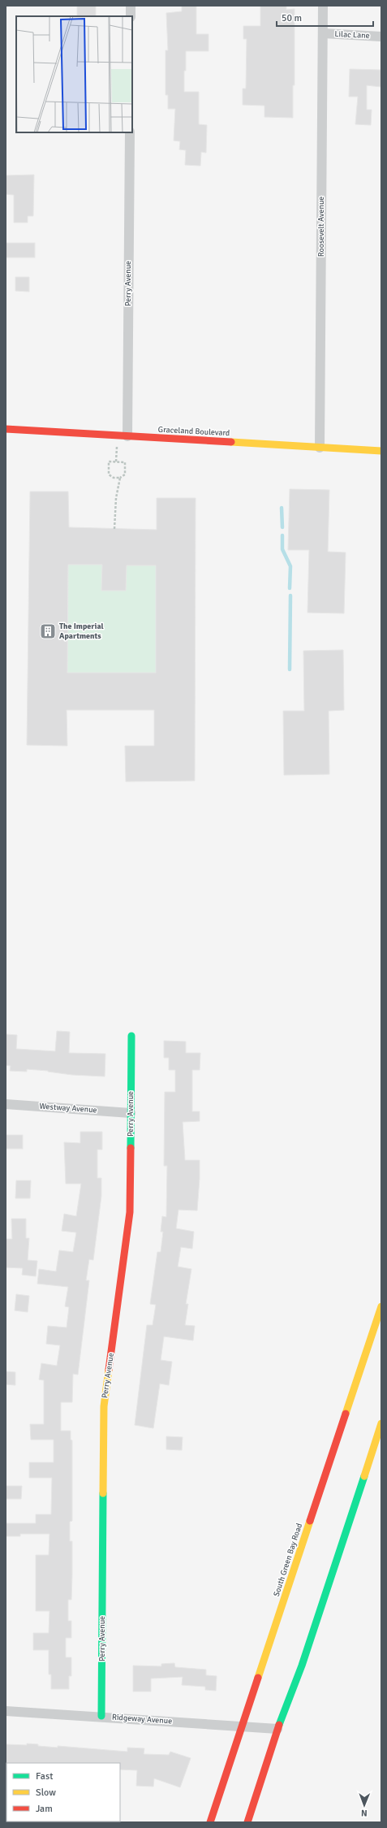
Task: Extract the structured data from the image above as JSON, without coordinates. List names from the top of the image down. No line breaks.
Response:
{"streets":{"street":["Lilac Lane","Roosevelt Avenue","Perry Avenue","Graceland Boulevard","Westway Avenue","South Green Bay Road","Ridgeway Avenue"]},"crossings":[["Lilac Lane","Roosevelt Avenue"],["Roosevelt Avenue","Graceland Boulevard"],["Perry Avenue","Graceland Boulevard"],["Perry Avenue","Westway Avenue"],["Perry Avenue","Ridgeway Avenue"],["South Green Bay Road","Ridgeway Avenue"]],"places":{"building":["The Imperial Apartments"]},"legend":["Fast","Slow","Jam"],"scale_bar":"50 m","north":"bottom"}
